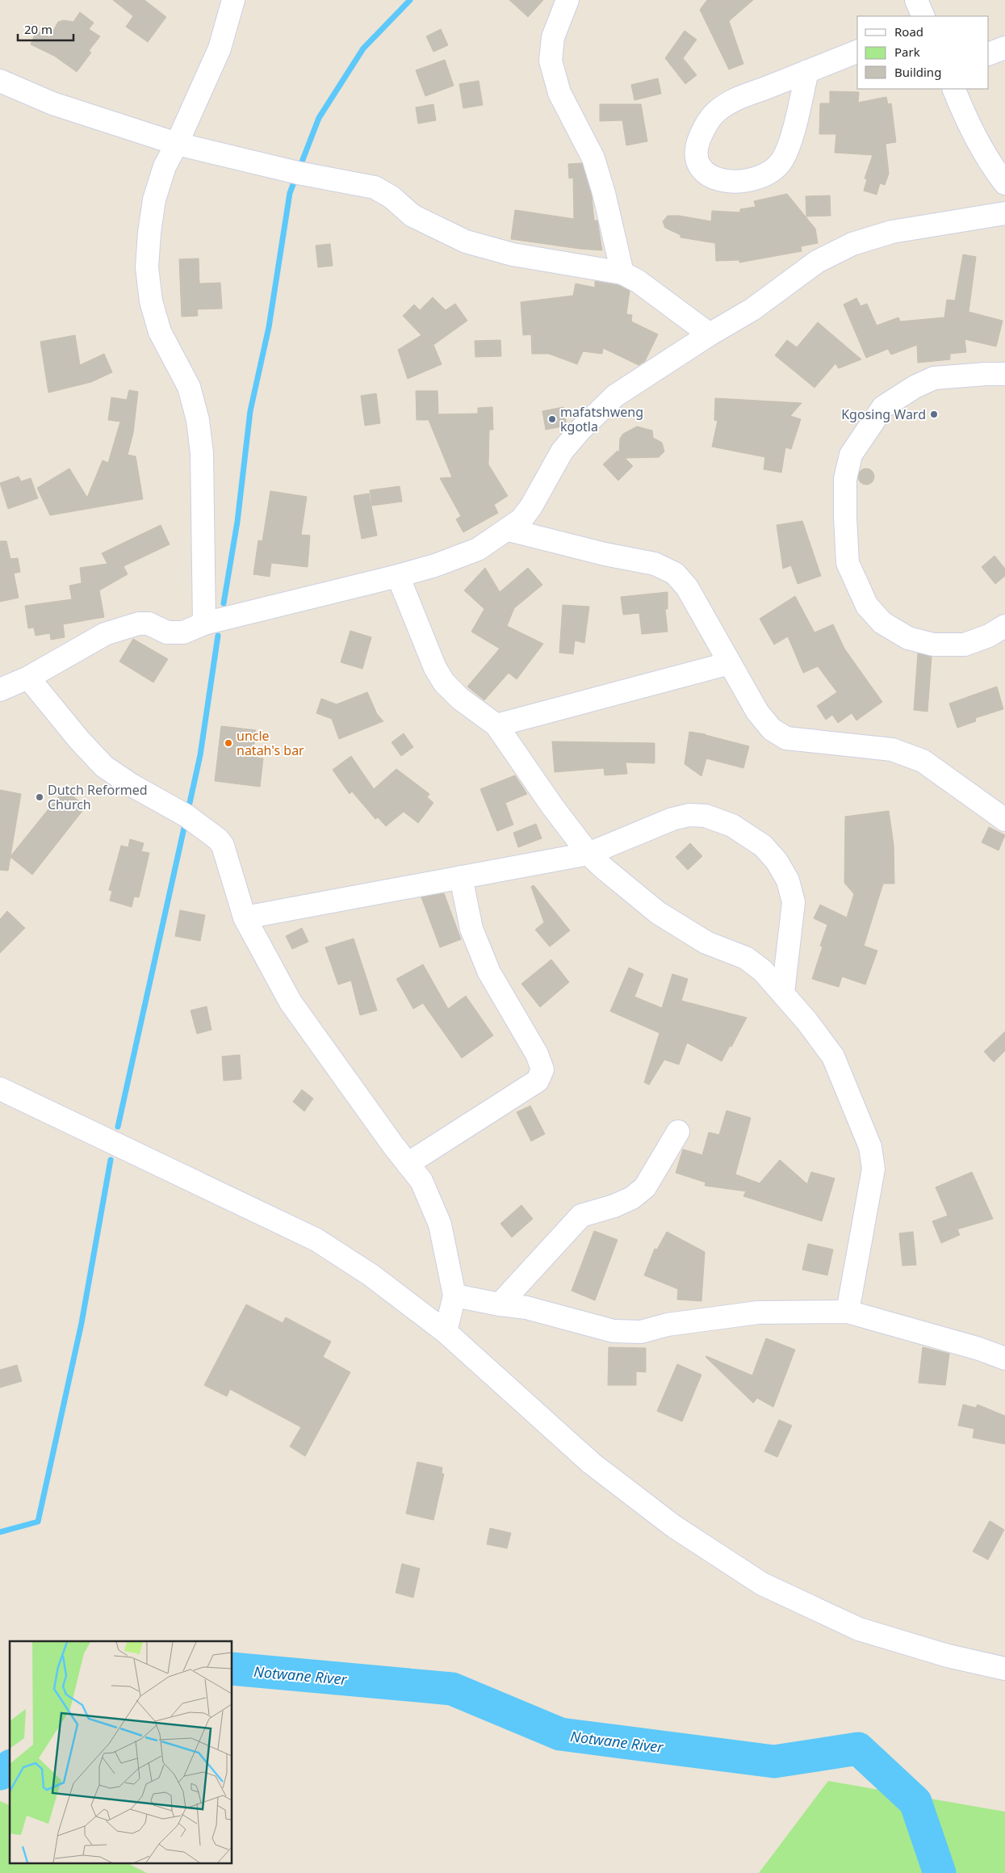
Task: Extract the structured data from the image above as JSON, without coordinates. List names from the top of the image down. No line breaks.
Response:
{"water":["Notwane River"],"places":["Kgosing Ward","mafatshweng kgotla","uncle natah's bar","Dutch Reformed Church"],"legend":["Road","Park","Building"],"scale_bar":"20 m"}
